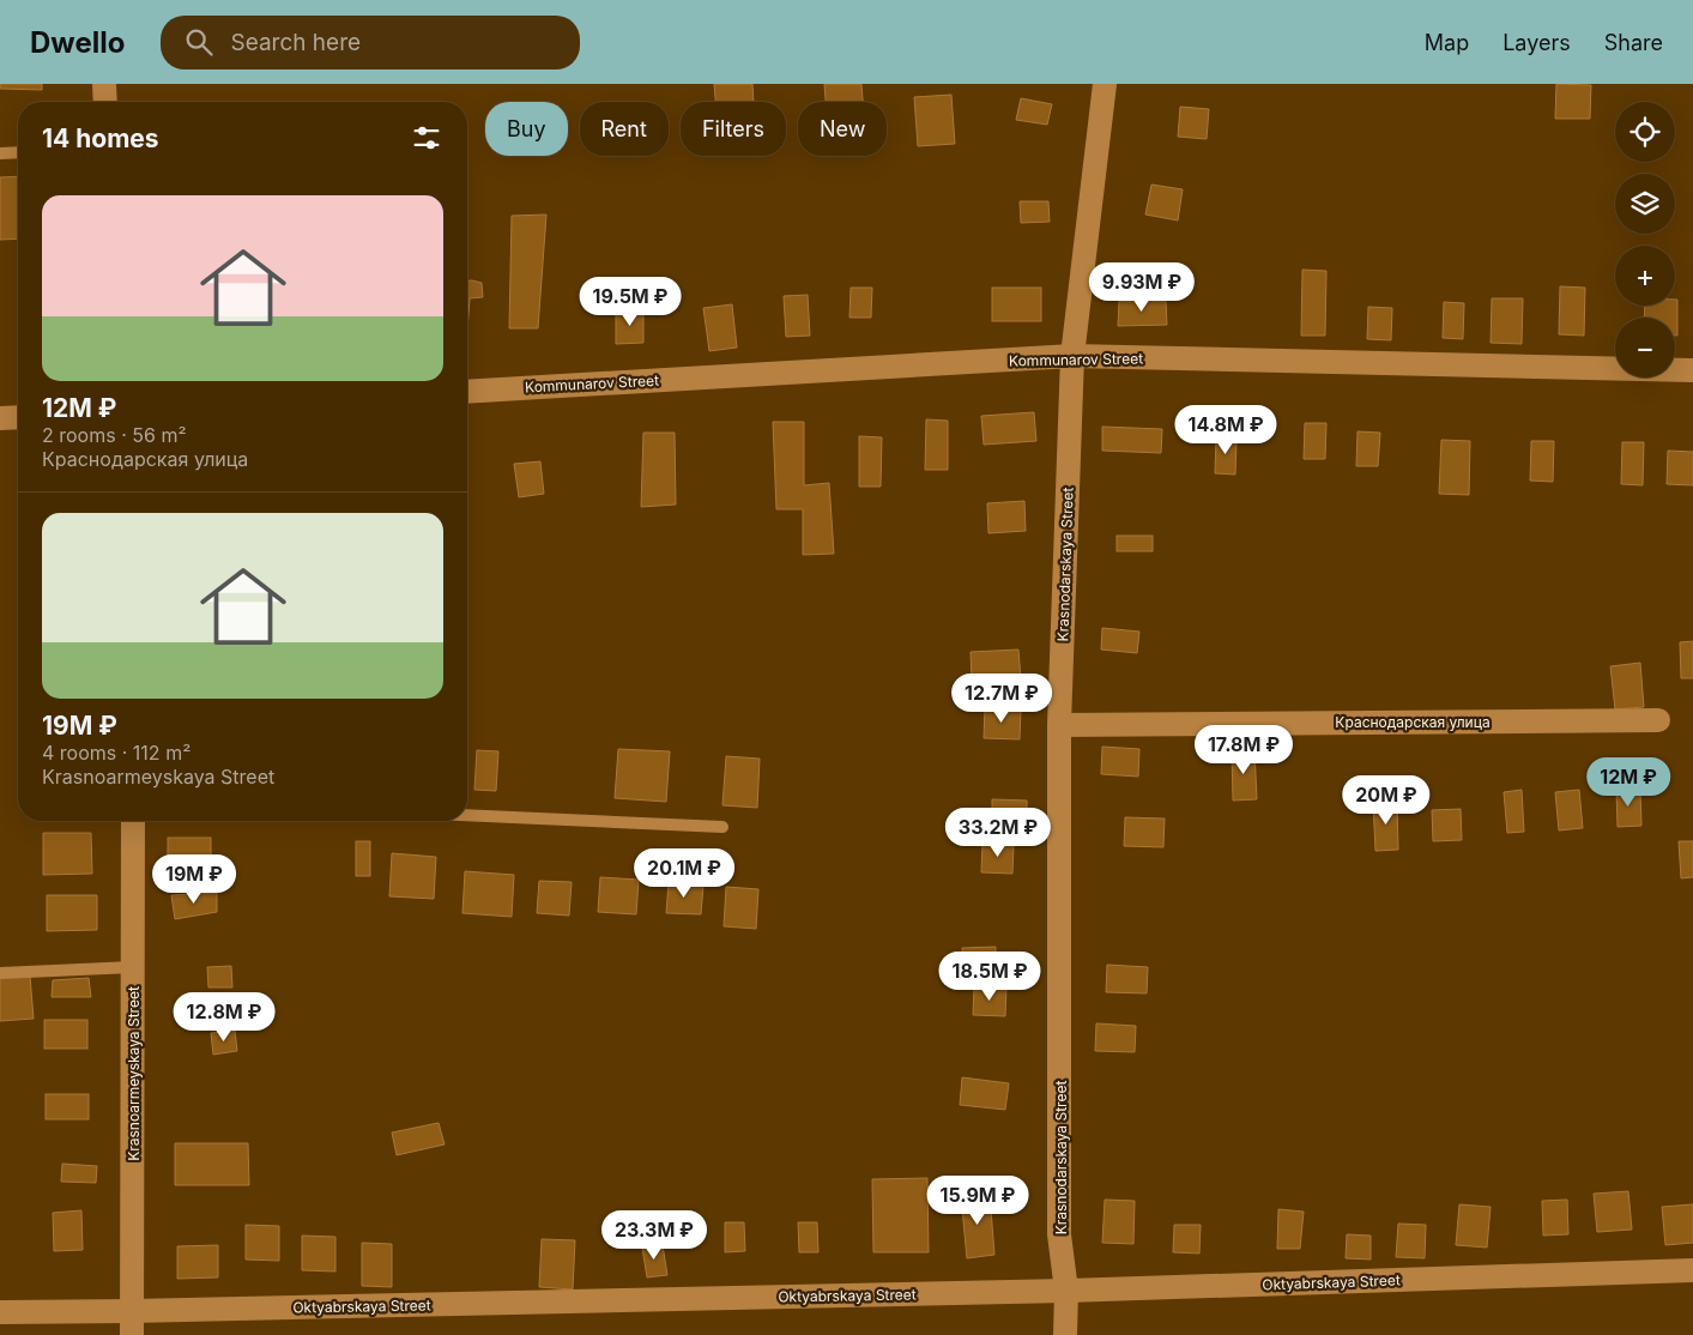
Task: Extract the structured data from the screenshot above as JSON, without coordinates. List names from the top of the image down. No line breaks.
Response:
{"streets":{"street":["Kommunarov Street","Krasnodarskaya Street","Краснодарская улица","Krasnoarmeyskaya Street","Oktyabrskaya Street"]},"crossings":[["Kommunarov Street","Krasnodarskaya Street"],["Krasnodarskaya Street","Краснодарская улица"],["Krasnodarskaya Street","Oktyabrskaya Street"],["Krasnoarmeyskaya Street","Oktyabrskaya Street"]],"page":{"header":"Dwello","search":"Search here","nav":["Map","Layers","Share"],"map_buttons":["+","−"],"chip":["Buy","Rent","Filters","New"],"heading":"14 homes","list":[{"name":"12M ₽","note":"2 rooms · 56 m² · Краснодарская улица"},{"name":"19M ₽","note":"4 rooms · 112 m² · Krasnoarmeyskaya Street"}],"price":["9.93M ₽","19.5M ₽","14.8M ₽","12.7M ₽","17.8M ₽","12M ₽","20M ₽","33.2M ₽","20.1M ₽","19M ₽","18.5M ₽","12.8M ₽","15.9M ₽","23.3M ₽"]}}
